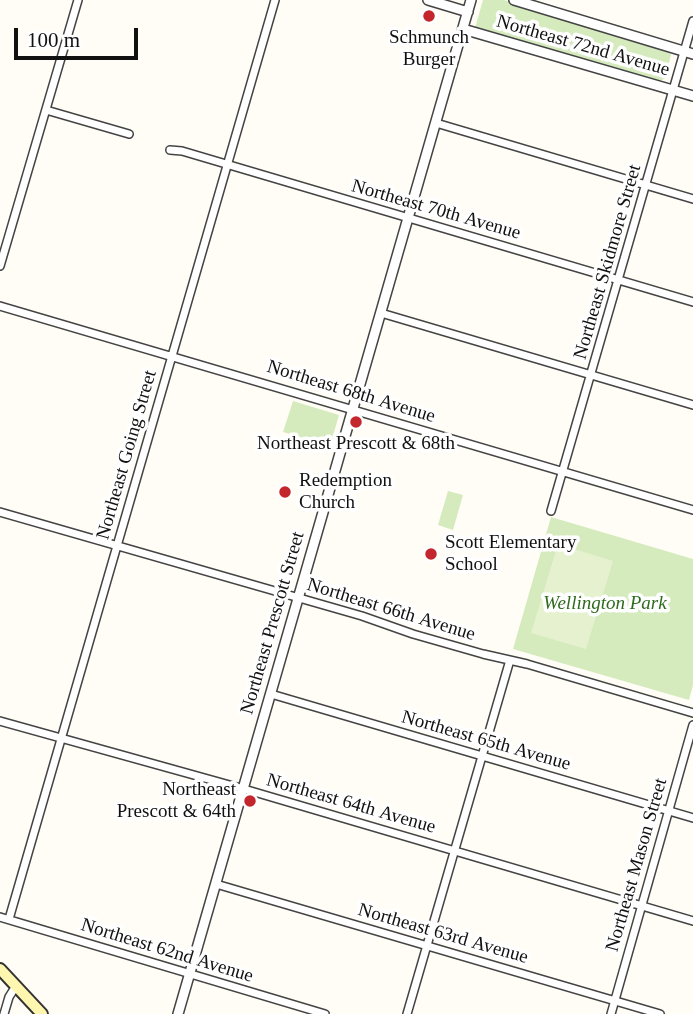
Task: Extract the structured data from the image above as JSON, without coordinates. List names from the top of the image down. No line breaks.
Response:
{"streets":{"street":["Northeast 72nd Avenue","Northeast 70th Avenue","Northeast Skidmore Street","Northeast 68th Avenue","Northeast Going Street","Northeast 66th Avenue","Northeast Prescott Street","Northeast 65th Avenue","Northeast 64th Avenue","Northeast Mason Street","Northeast 63rd Avenue","Northeast 62nd Avenue"]},"crossings":[["Northeast 72nd Avenue","Northeast Skidmore Street"],["Northeast 72nd Avenue","Northeast Prescott Street"],["Northeast 70th Avenue","Northeast Skidmore Street"],["Northeast 70th Avenue","Northeast Going Street"],["Northeast 70th Avenue","Northeast Prescott Street"],["Northeast Skidmore Street","Northeast 68th Avenue"],["Northeast 68th Avenue","Northeast Going Street"],["Northeast 68th Avenue","Northeast Prescott Street"],["Northeast Going Street","Northeast 66th Avenue"],["Northeast Going Street","Northeast 64th Avenue"],["Northeast Going Street","Northeast 62nd Avenue"],["Northeast 66th Avenue","Northeast Prescott Street"],["Northeast Prescott Street","Northeast 65th Avenue"],["Northeast Prescott Street","Northeast 64th Avenue"],["Northeast Prescott Street","Northeast 63rd Avenue"],["Northeast Prescott Street","Northeast 62nd Avenue"],["Northeast 65th Avenue","Northeast Mason Street"],["Northeast 64th Avenue","Northeast Mason Street"],["Northeast Mason Street","Northeast 63rd Avenue"]],"parks":["Wellington Park"],"places":["Schmunch Burger","Northeast Prescott & 68th","Redemption Church","Scott Elementary School","Northeast Prescott & 64th"],"scale_bar":"100 m"}
